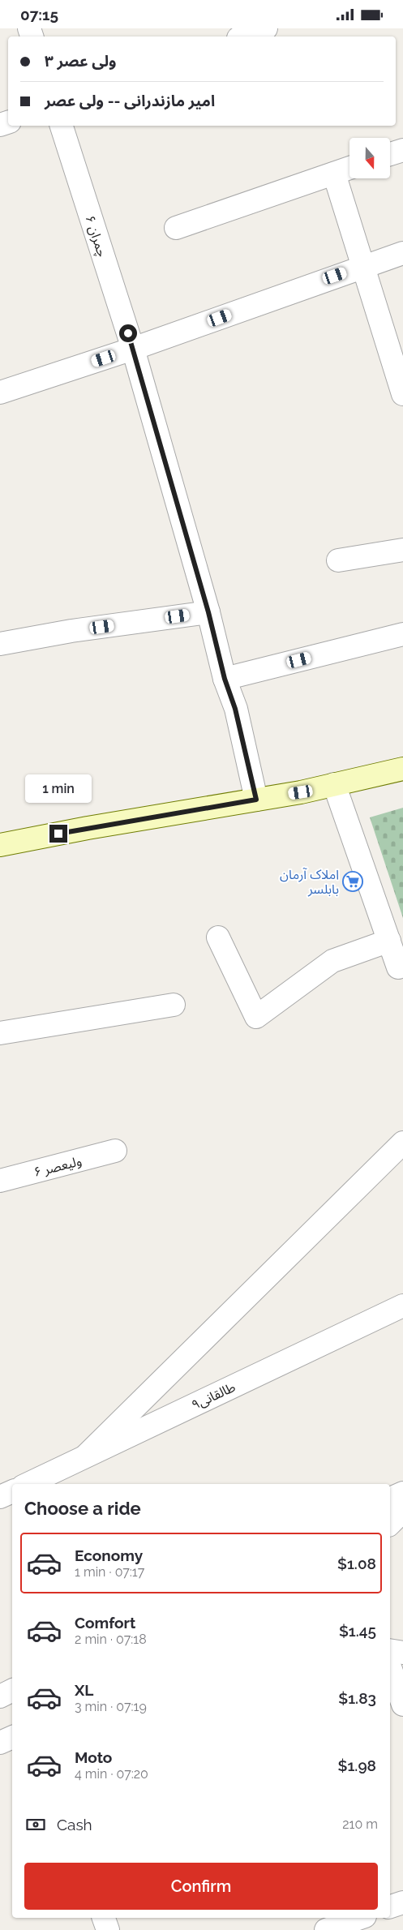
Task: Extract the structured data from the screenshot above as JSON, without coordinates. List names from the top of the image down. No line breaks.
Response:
{"streets":{"street":["چمران ۶","ولیعصر ۶","طالقانی۹"]},"places":{"supermarket":["املاک آرمان بابلسر"]},"north":"bottom","page":{"status":"07:15","banner":["ولی عصر ۳","امیر مازندرانی -- ولی عصر"],"bubble":"1 min","heading":"Choose a ride","list":[{"name":"Economy","note":"1 min · 07:17","value":"$1.08"},{"name":"Comfort","note":"2 min · 07:18","value":"$1.45"},{"name":"XL","note":"3 min · 07:19","value":"$1.83"},{"name":"Moto","note":"4 min · 07:20","value":"$1.98"}],"pay":["Cash","210 m"],"buttons":"Confirm"}}
